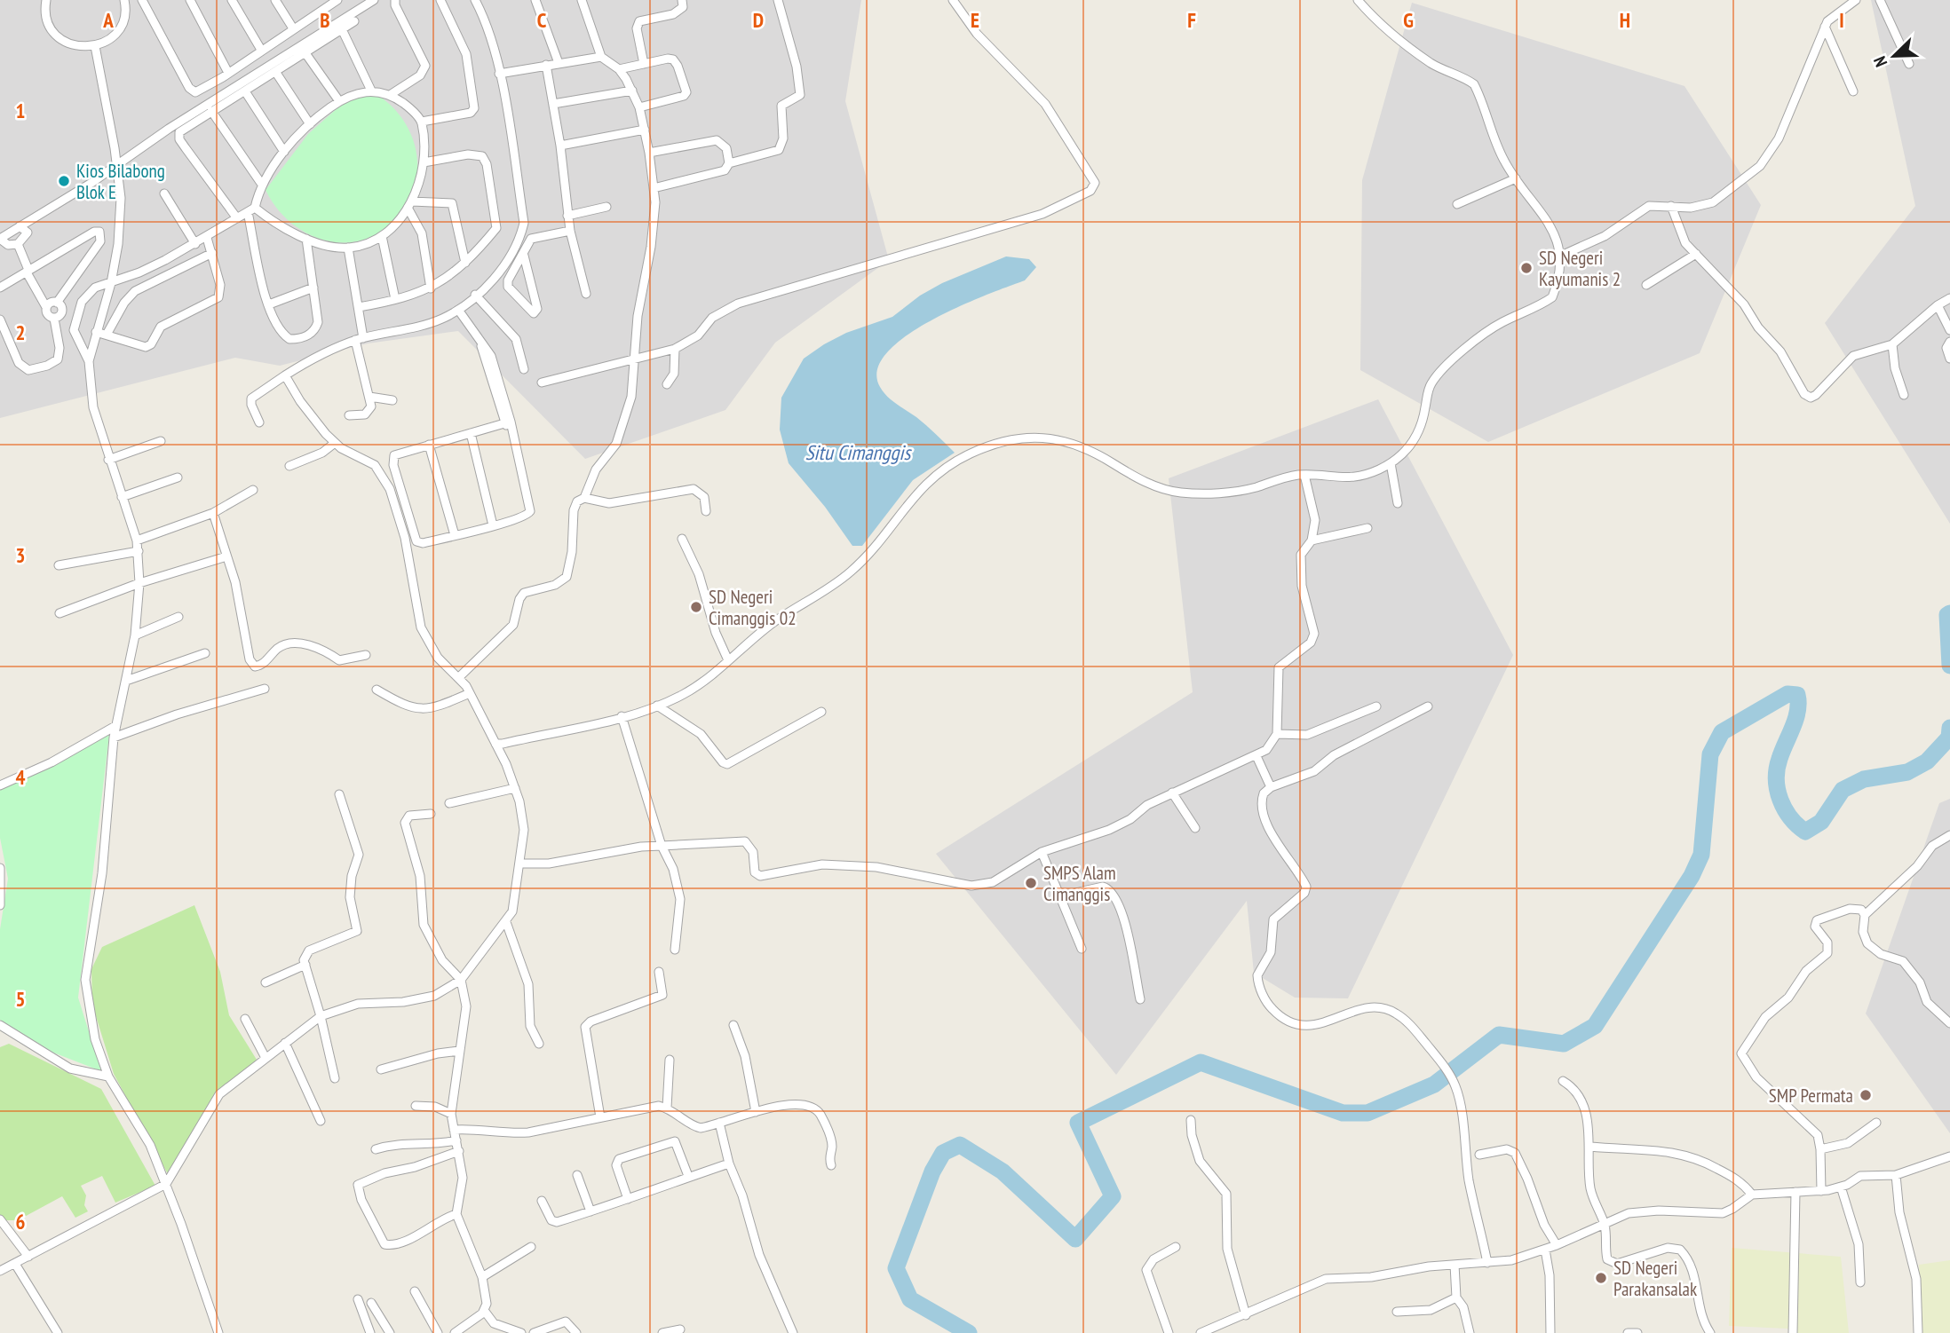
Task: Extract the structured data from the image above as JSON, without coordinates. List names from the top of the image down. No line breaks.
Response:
{"water":["Situ Cimanggis"],"places":["Kios Bilabong Blok E","SD Negeri Kayumanis 2","SD Negeri Cimanggis 02","SMPS Alam Cimanggis","SMP Permata","SD Negeri Parakansalak"],"north":"bottom left","grid":{"columns":["A","B","C","D","E","F","G","H","I"],"rows":["1","2","3","4","5","6"]}}
